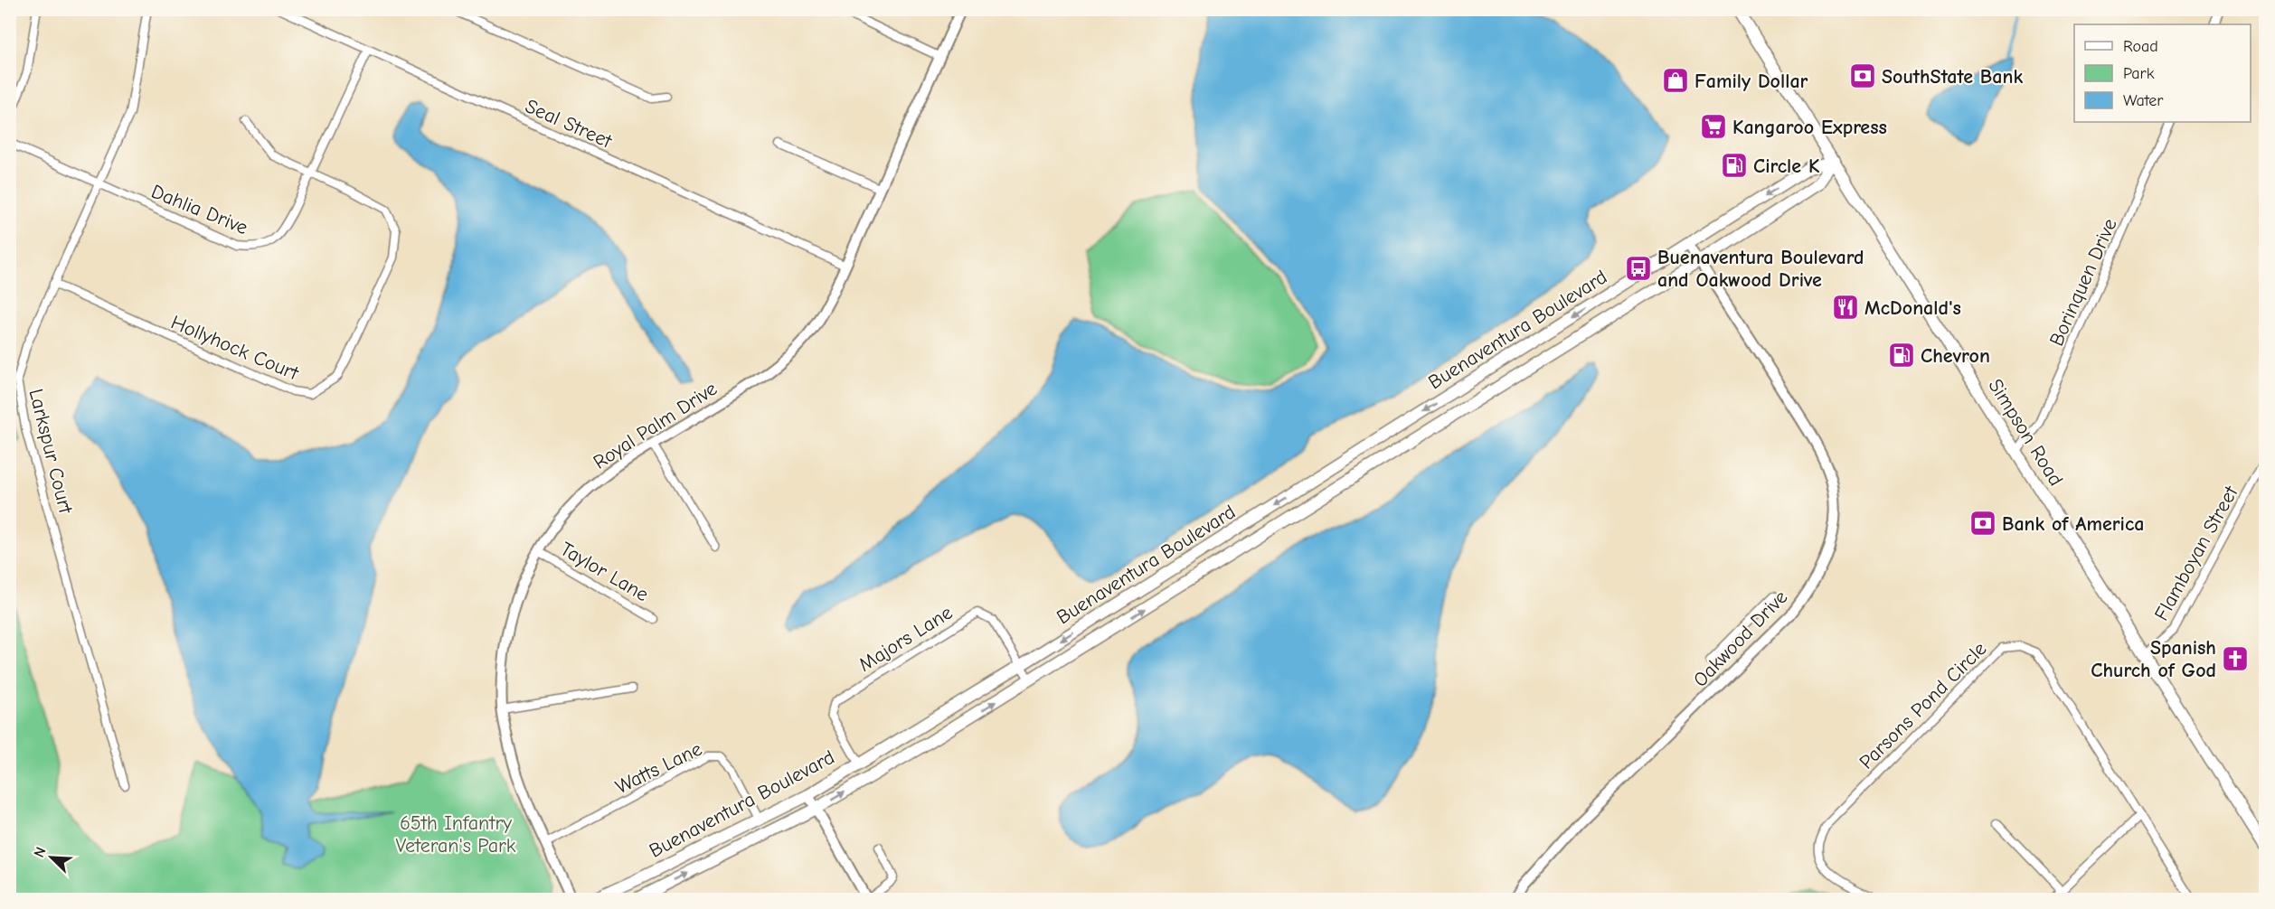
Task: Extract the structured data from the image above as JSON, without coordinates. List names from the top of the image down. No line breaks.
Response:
{"streets":{"main road":["Buenaventura Boulevard","Simpson Road"],"street":["Seal Street","Dahlia Drive","Borinquen Drive","Hollyhock Court","Royal Palm Drive","Larkspur Court","Flamboyan Street","Taylor Lane","Majors Lane","Oakwood Drive","Parsons Pond Circle","Watts Lane"]},"crossings":[["Seal Street","Dahlia Drive"],["Seal Street","Royal Palm Drive"],["Dahlia Drive","Hollyhock Court"],["Dahlia Drive","Larkspur Court"],["Borinquen Drive","Simpson Road"],["Buenaventura Boulevard","Simpson Road"],["Buenaventura Boulevard","Majors Lane"],["Buenaventura Boulevard","Oakwood Drive"],["Buenaventura Boulevard","Watts Lane"],["Hollyhock Court","Larkspur Court"],["Royal Palm Drive","Taylor Lane"],["Royal Palm Drive","Watts Lane"],["Simpson Road","Flamboyan Street"]],"parks":["65th Infantry Veteran's Park"],"places":{"bank":["SouthState Bank","Bank of America"],"shop":["Family Dollar"],"supermarket":["Kangaroo Express"],"fuel station":["Circle K","Chevron"],"bus stop":["Buenaventura Boulevard and Oakwood Drive"],"restaurant":["McDonald's"],"church":["Spanish Church of God"]},"legend":["Road","Park","Water"],"north":"top left"}
